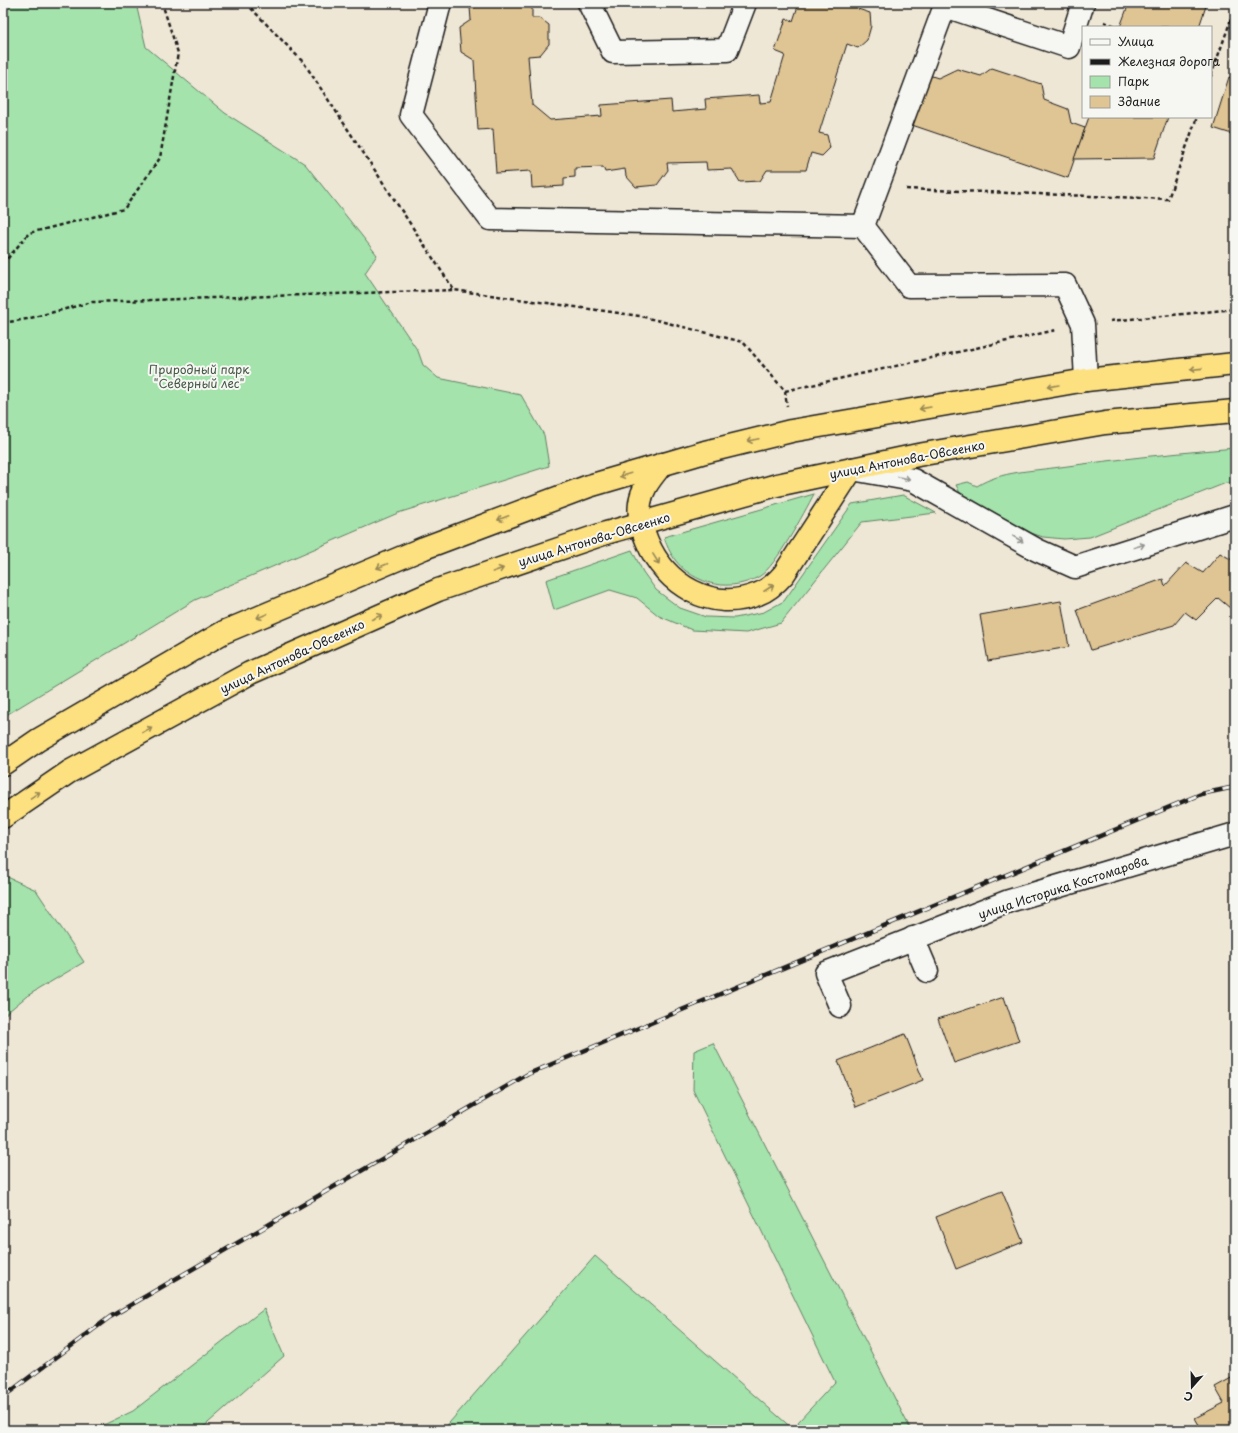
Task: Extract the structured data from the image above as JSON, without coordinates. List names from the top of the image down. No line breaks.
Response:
{"streets":{"highway":["улица Антонова-Овсеенко"],"street":["улица Историка Костомарова"]},"parks":["Природный парк \"Северный лес\""],"legend":["Улица","Железная дорога","Парк","Здание"],"north":"bottom"}
